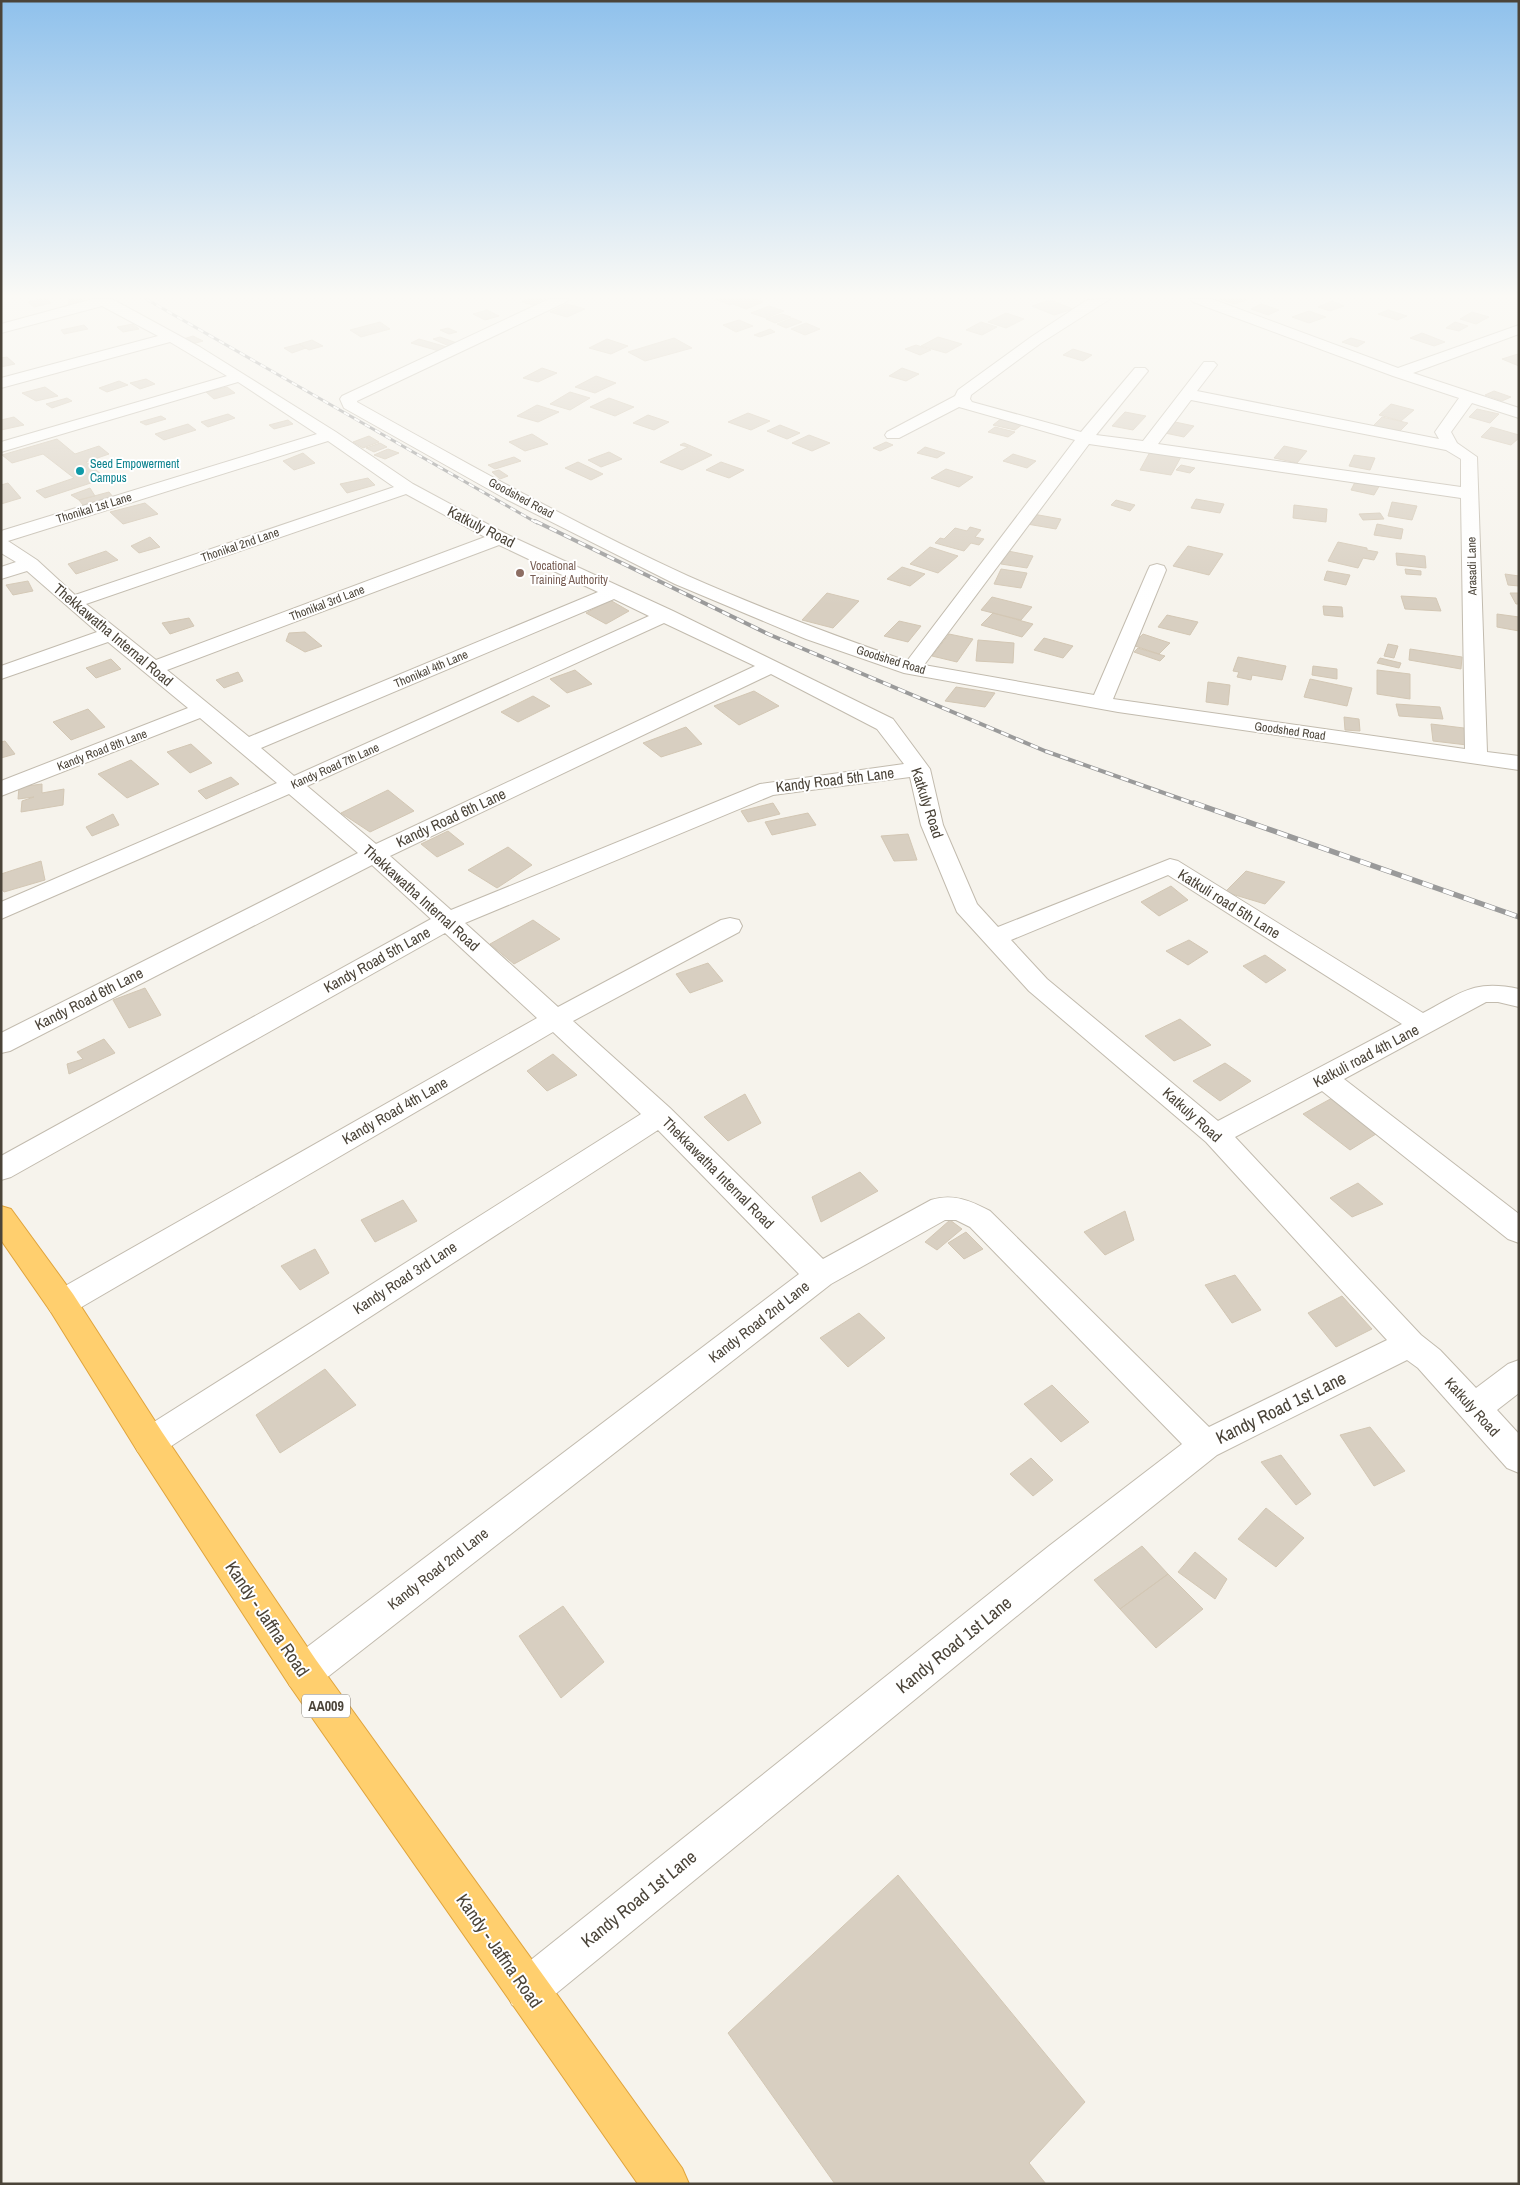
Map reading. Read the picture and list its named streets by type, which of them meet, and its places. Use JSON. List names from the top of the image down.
{
  "streets": {
    "highway": ["Kandy - Jaffna Road", "AA009"],
    "street": [
      "Goodshed Road",
      "Thonikal 1st Lane",
      "Katkuly Road",
      "Thonikal 2nd Lane",
      "Arasadi Lane",
      "Thonikal 3rd Lane",
      "Thekkawatha Internal Road",
      "Thonikal 4th Lane",
      "Kandy Road 8th Lane",
      "Kandy Road 7th Lane",
      "Kandy Road 5th Lane",
      "Kandy Road 6th Lane",
      "Katkuli road 5th Lane",
      "Katkuli road 4th Lane",
      "Kandy Road 4th Lane",
      "Kandy Road 3rd Lane",
      "Kandy Road 2nd Lane",
      "Kandy Road 1st Lane"
    ]
  },
  "crossings": [
    ["Goodshed Road", "Thonikal 1st Lane"],
    ["Goodshed Road", "Katkuly Road"],
    ["Goodshed Road", "Arasadi Lane"],
    ["Thonikal 1st Lane", "Katkuly Road"],
    ["Katkuly Road", "Thonikal 2nd Lane"],
    ["Katkuly Road", "Thonikal 3rd Lane"],
    ["Katkuly Road", "Thonikal 4th Lane"],
    ["Katkuly Road", "Kandy Road 7th Lane"],
    ["Katkuly Road", "Kandy Road 5th Lane"],
    ["Katkuly Road", "Kandy Road 6th Lane"],
    ["Katkuly Road", "Katkuli road 5th Lane"],
    ["Katkuly Road", "Katkuli road 4th Lane"],
    ["Katkuly Road", "Kandy Road 1st Lane"],
    ["Thonikal 2nd Lane", "Thekkawatha Internal Road"],
    ["Thonikal 3rd Lane", "Thekkawatha Internal Road"],
    ["Thekkawatha Internal Road", "Thonikal 4th Lane"],
    ["Thekkawatha Internal Road", "Kandy Road 8th Lane"],
    ["Thekkawatha Internal Road", "Kandy Road 7th Lane"],
    ["Thekkawatha Internal Road", "Kandy Road 5th Lane"],
    ["Thekkawatha Internal Road", "Kandy Road 6th Lane"],
    ["Thekkawatha Internal Road", "Kandy Road 4th Lane"],
    ["Thekkawatha Internal Road", "Kandy Road 3rd Lane"],
    ["Thekkawatha Internal Road", "Kandy Road 2nd Lane"],
    ["Katkuli road 5th Lane", "Katkuli road 4th Lane"],
    ["Kandy Road 4th Lane", "Kandy - Jaffna Road"],
    ["Kandy Road 3rd Lane", "Kandy - Jaffna Road"],
    ["Kandy Road 2nd Lane", "Kandy Road 1st Lane"],
    ["Kandy Road 2nd Lane", "Kandy - Jaffna Road"],
    ["Kandy Road 1st Lane", "Kandy - Jaffna Road"]
  ],
  "places": ["Seed Empowerment Campus", "Vocational Training Authority"]
}
